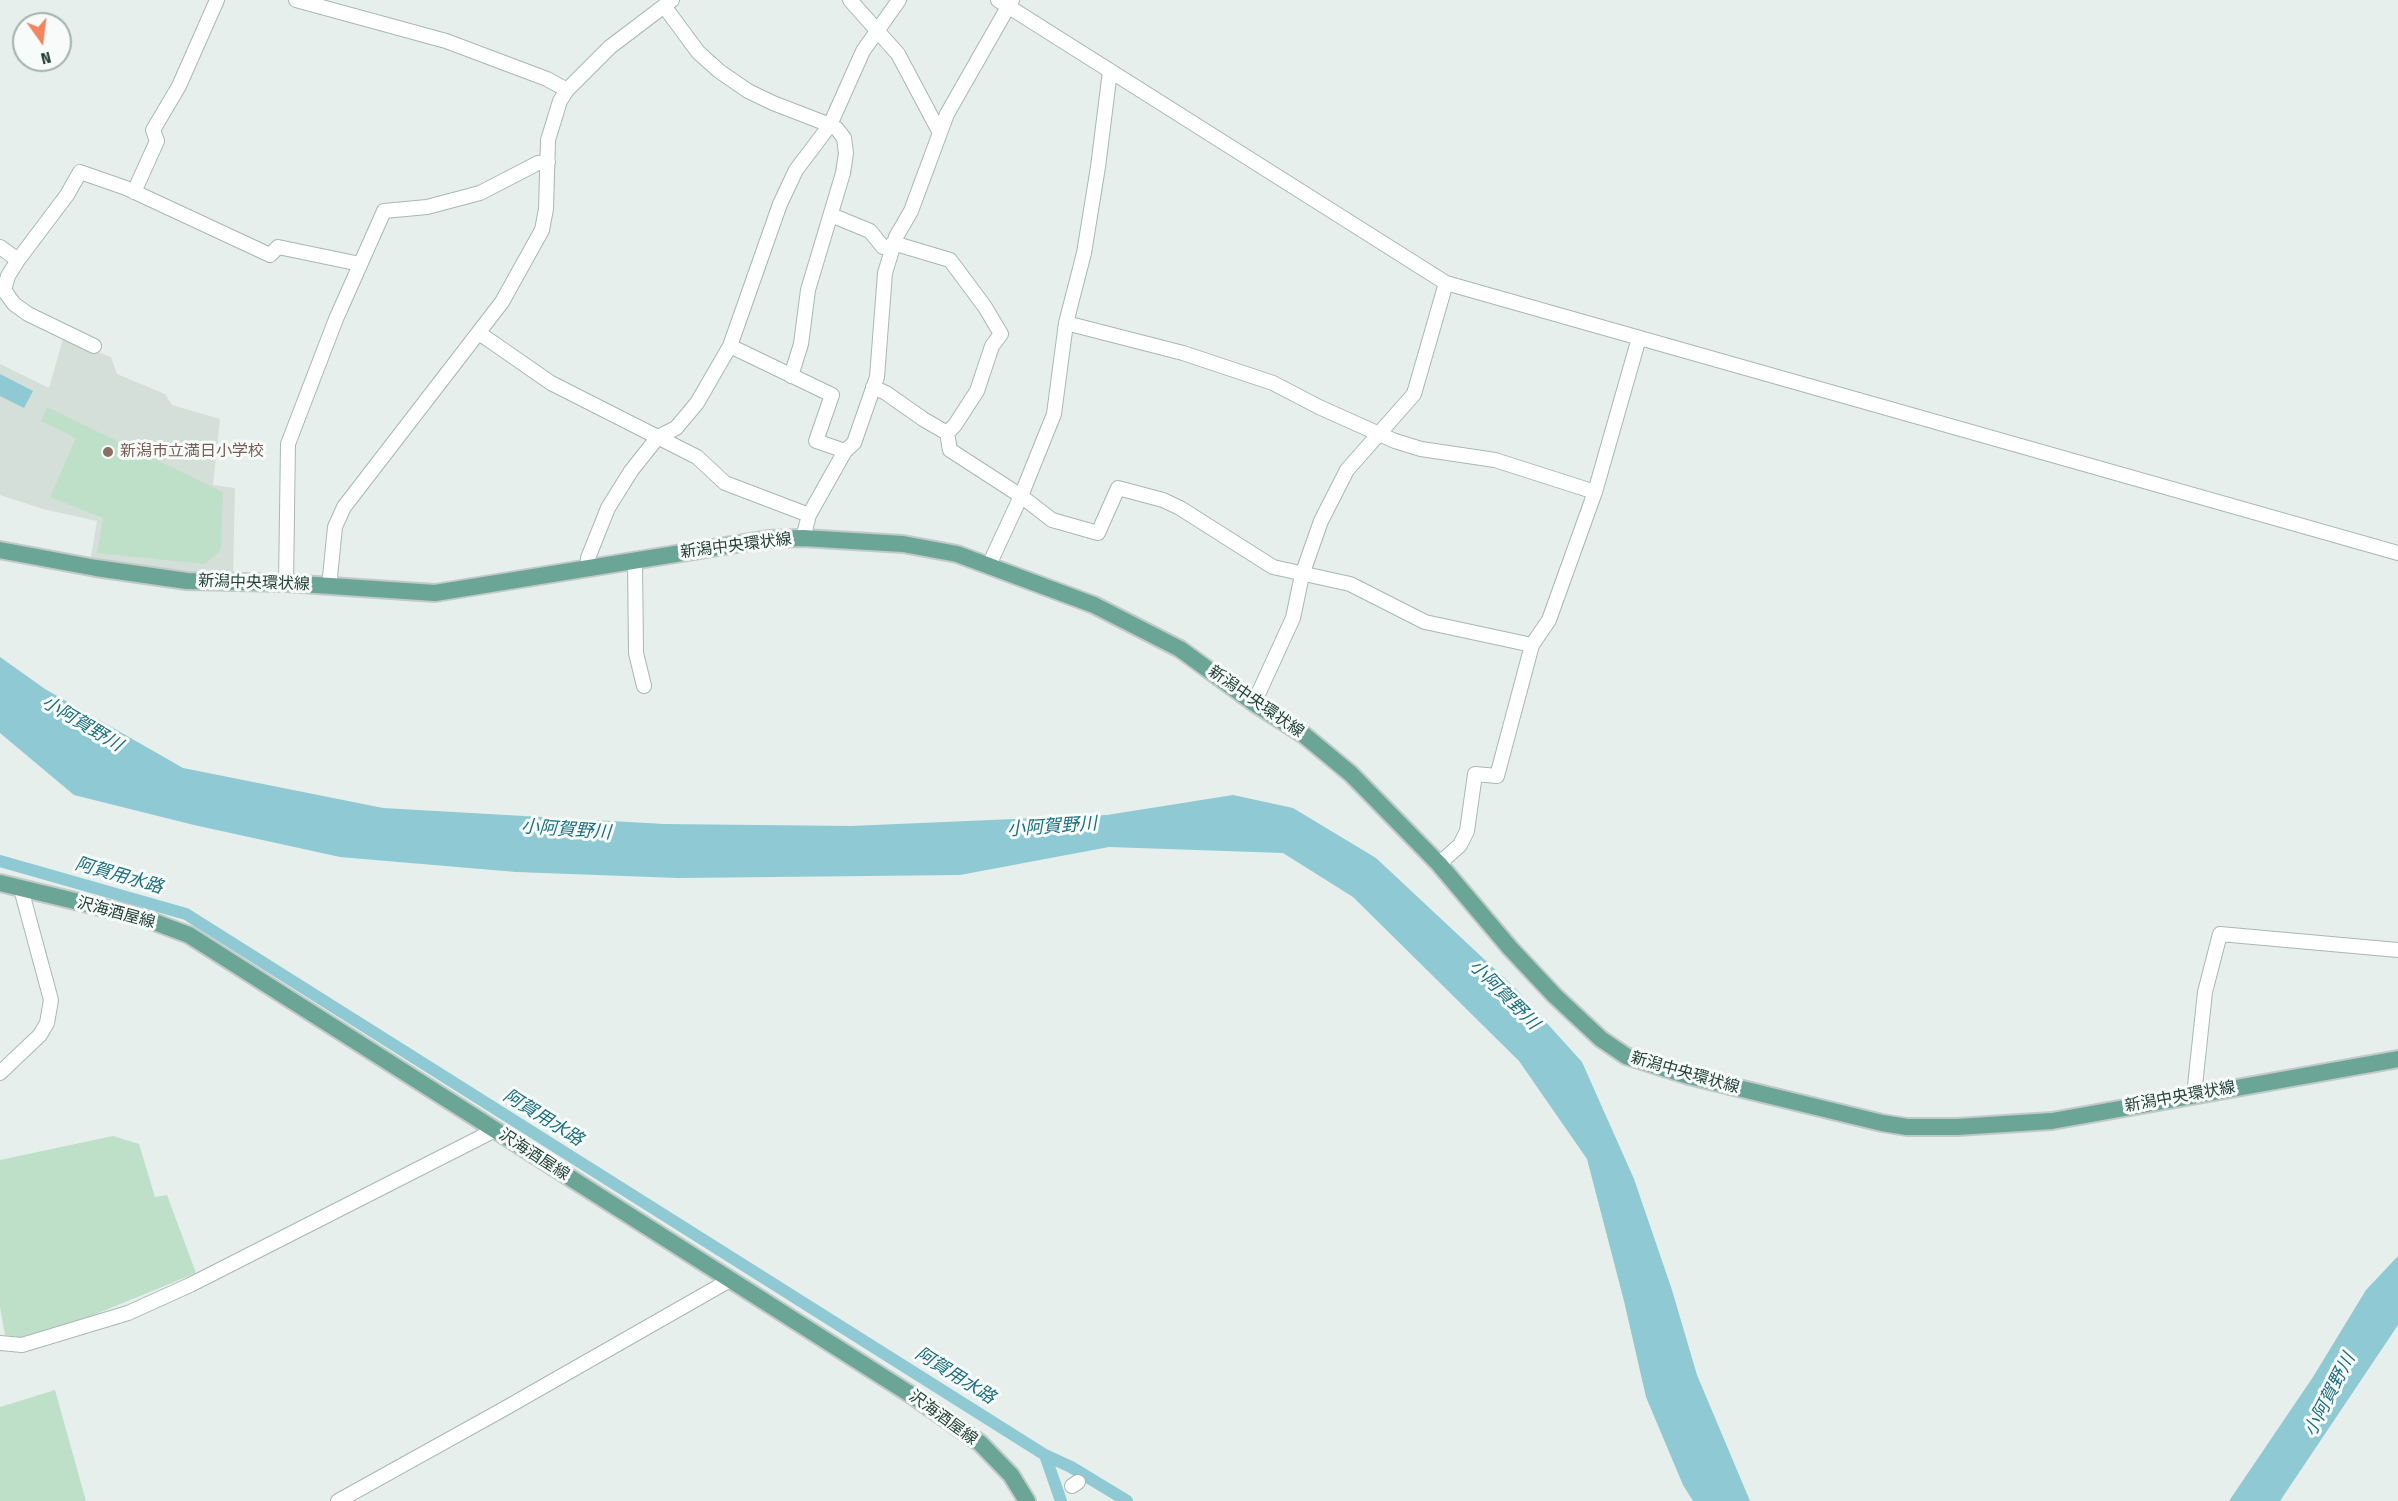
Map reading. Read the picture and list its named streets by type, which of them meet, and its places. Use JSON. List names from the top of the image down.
{
  "streets": {
    "main road": ["新潟中央環状線", "沢海酒屋線"]
  },
  "water": ["小阿賀野川", "阿賀用水路"],
  "places": ["新潟市立満日小学校"],
  "north": "bottom"
}
